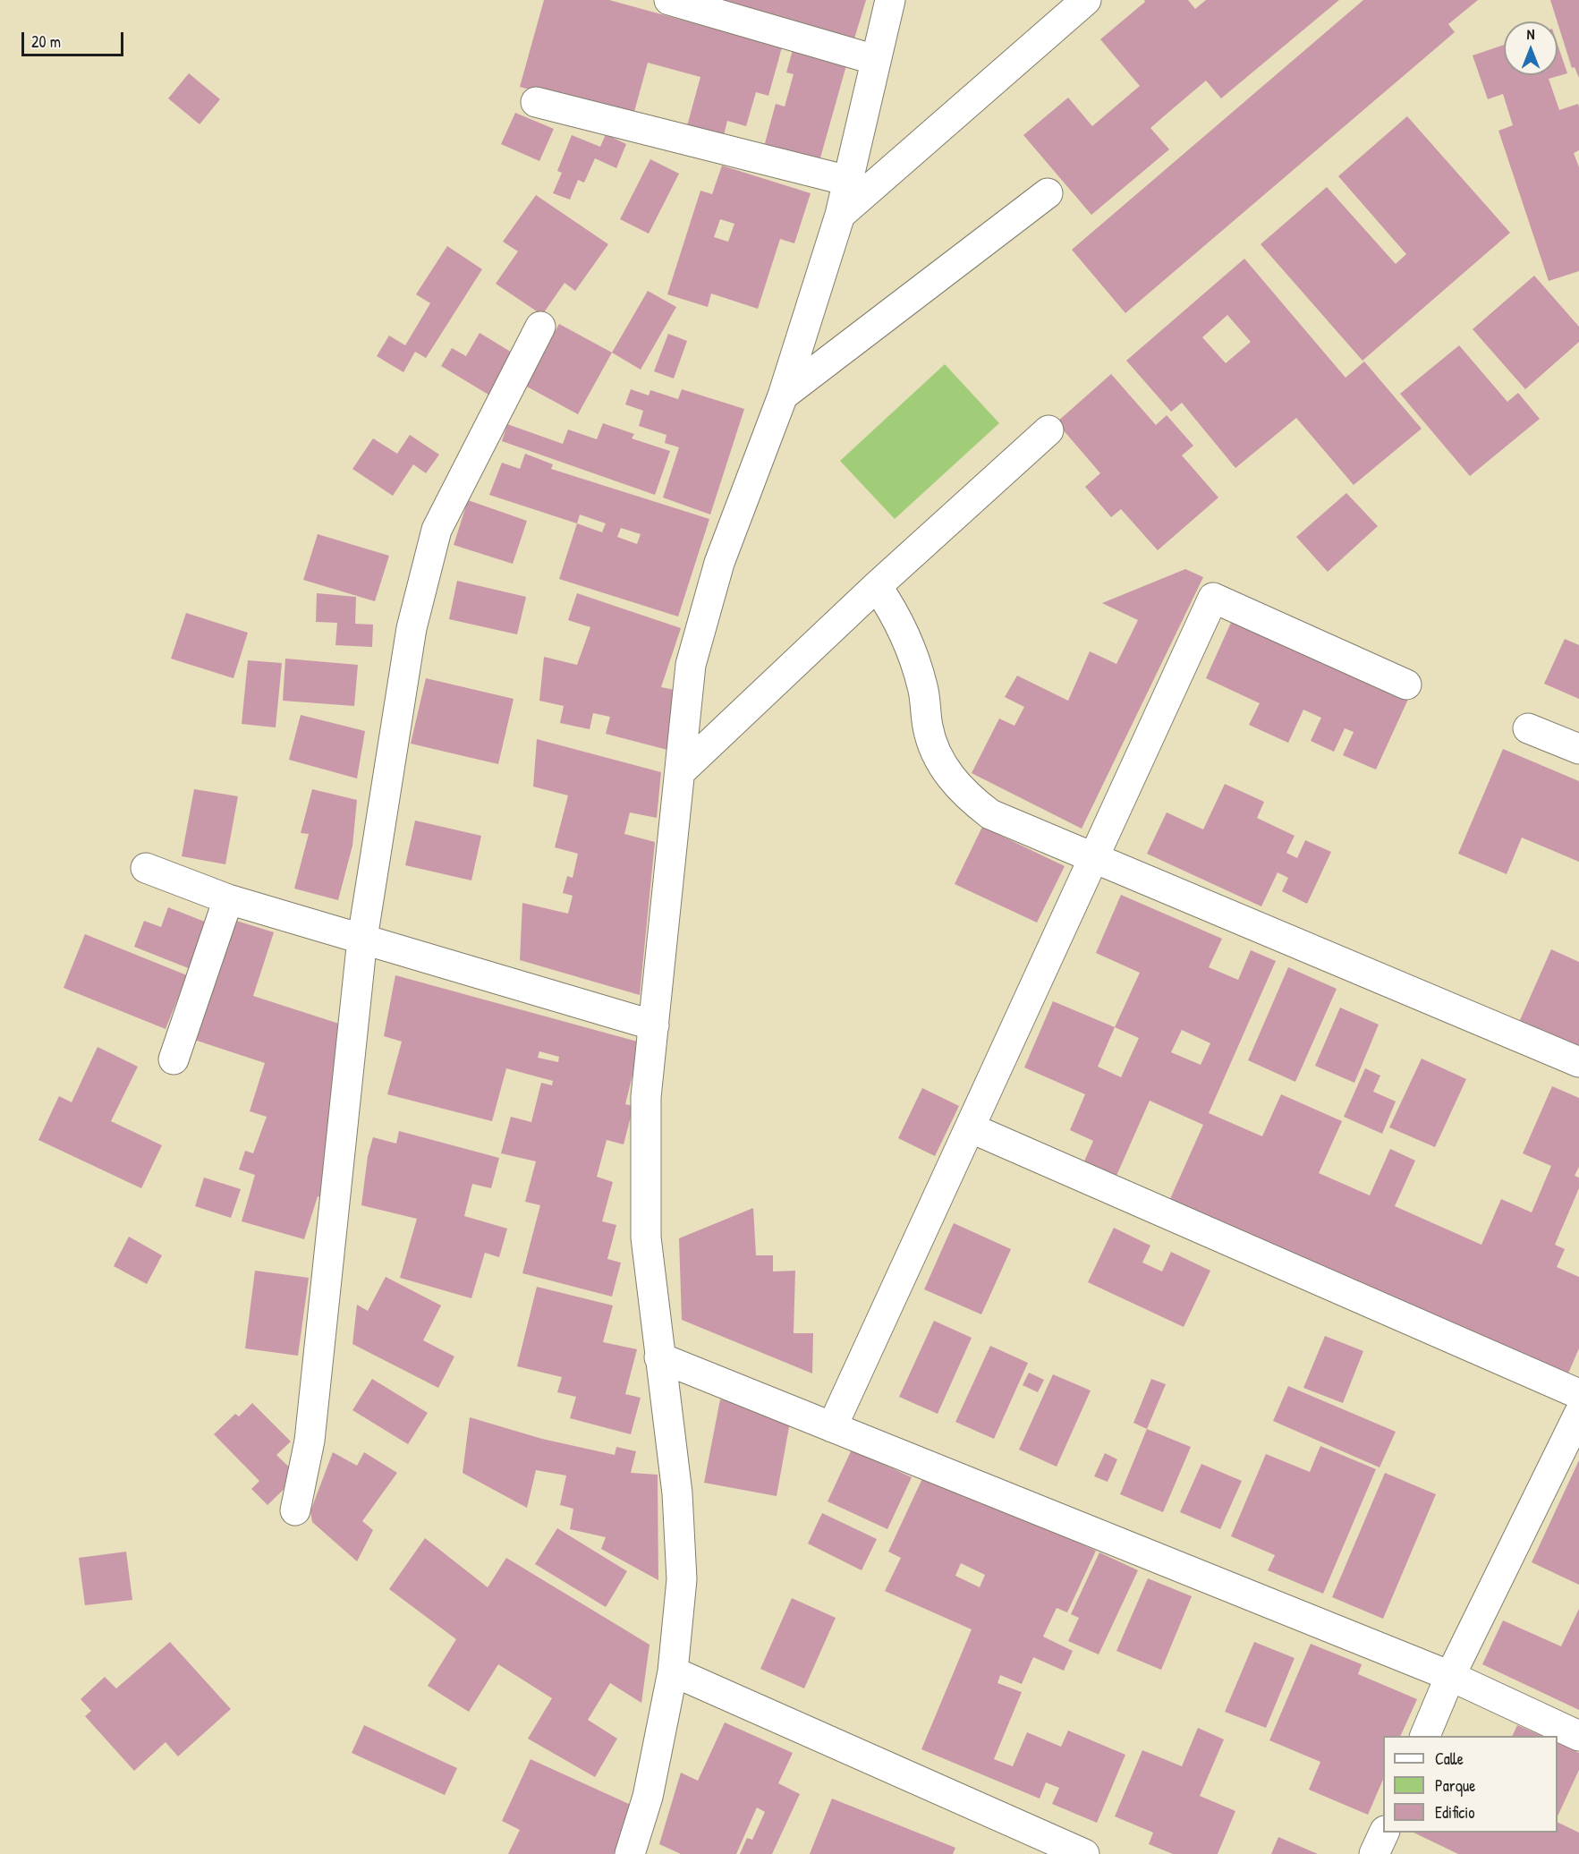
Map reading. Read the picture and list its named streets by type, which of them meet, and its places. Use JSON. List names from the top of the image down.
{
  "legend": ["Calle", "Parque", "Edificio"],
  "scale_bar": "20 m",
  "north": "top"
}
